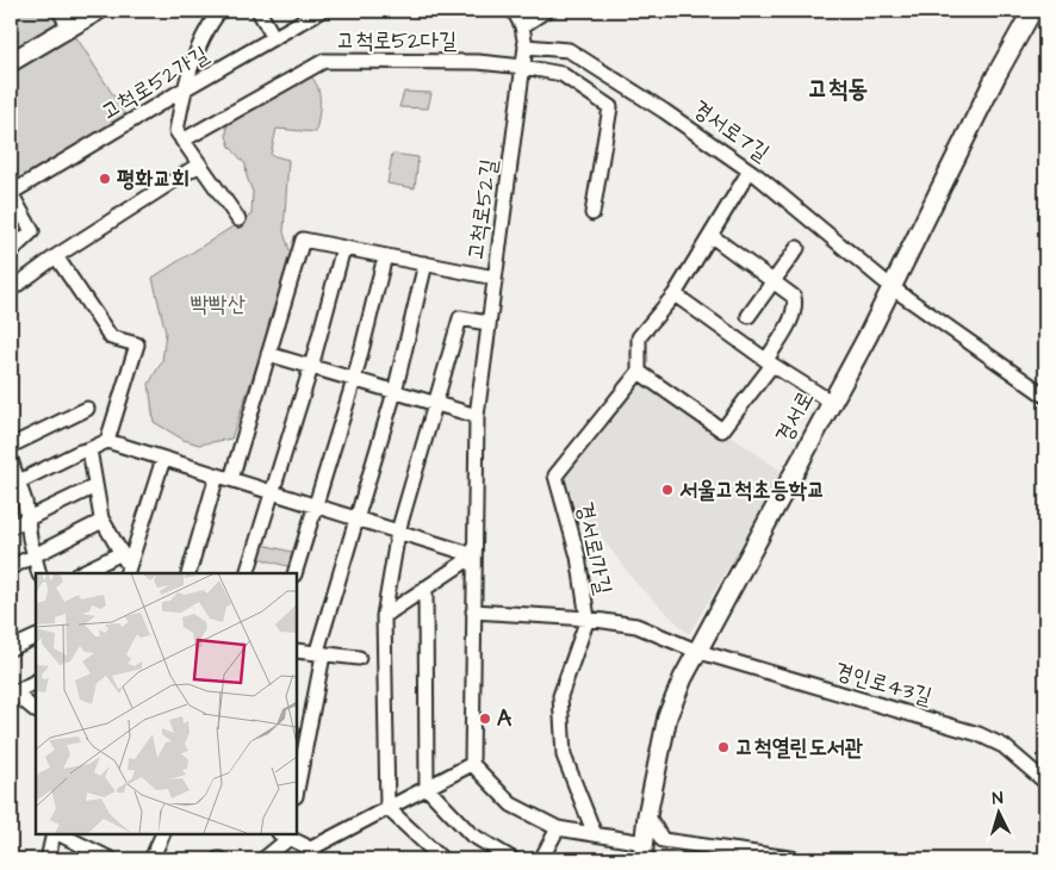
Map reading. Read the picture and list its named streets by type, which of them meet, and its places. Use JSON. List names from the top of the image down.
{
  "streets": {
    "main road": ["경서로"],
    "street": [
      "고척로52다길",
      "고척로52가길",
      "경서로7길",
      "고척로52길",
      "경서로1가길",
      "경인로43길"
    ]
  },
  "crossings": [
    ["고척로52다길", "고척로52길"],
    ["경서로7길", "고척로52길"],
    ["경서로7길", "경서로"],
    ["고척로52길", "경인로43길"],
    ["경서로", "경인로43길"],
    ["경서로1가길", "경인로43길"]
  ],
  "districts": ["고척동"],
  "parks": ["빡빡산"],
  "places": [
    "평화교회",
    "서울고척초등학교",
    "A",
    "고척열린도서관"
  ],
  "north": "top"
}
